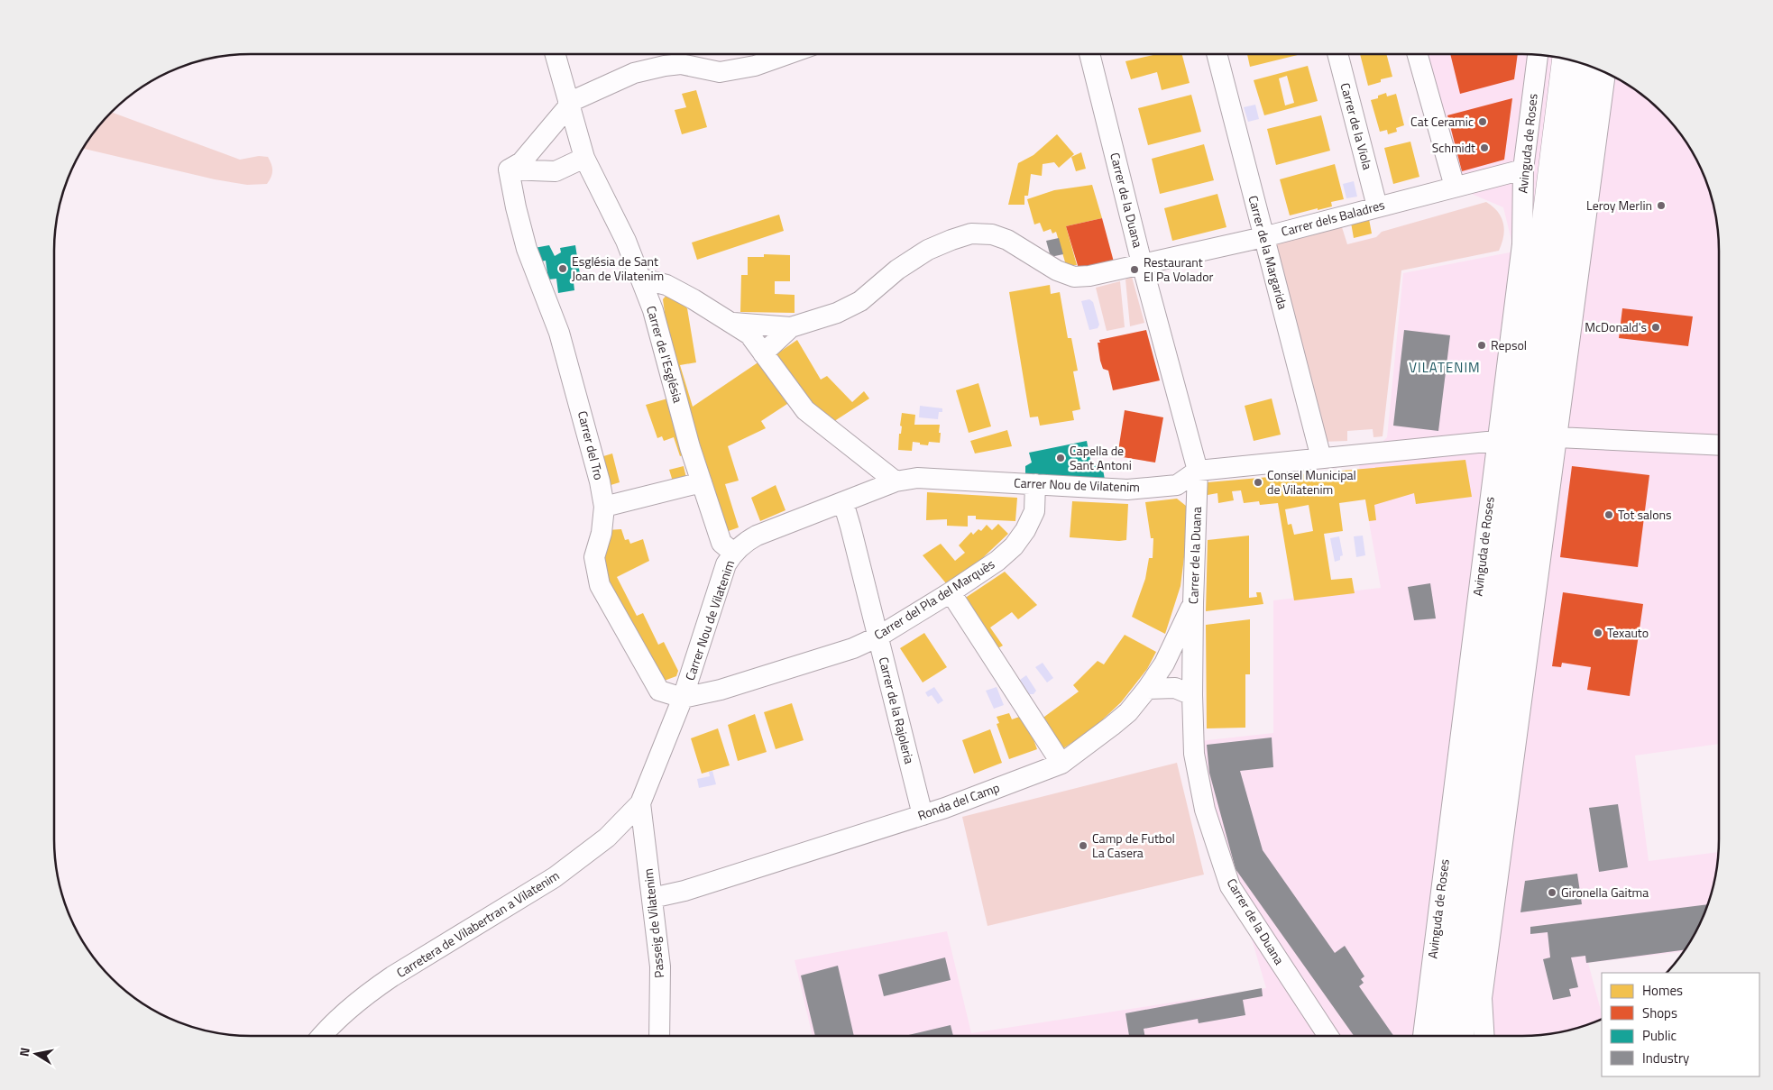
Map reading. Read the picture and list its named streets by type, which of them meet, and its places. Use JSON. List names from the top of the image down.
{
  "streets": {
    "street": [
      "Carrer de la Viola",
      "Avinguda de Roses",
      "Carrer de la Duana",
      "Carrer dels Baladres",
      "Carrer de la Margarida",
      "Carrer de l'Església",
      "Carrer del Tro",
      "Carrer Nou de Vilatenim",
      "Carrer del Pla del Marquès",
      "Carrer de la Rajoleria",
      "Ronda del Camp",
      "Passeig de Vilatenim",
      "Carretera de Vilabertran a Vilatenim"
    ]
  },
  "crossings": [
    ["Carrer de la Viola", "Carrer dels Baladres"],
    ["Avinguda de Roses", "Carrer dels Baladres"],
    ["Avinguda de Roses", "Carrer Nou de Vilatenim"],
    ["Carrer de la Duana", "Carrer dels Baladres"],
    ["Carrer de la Duana", "Carrer Nou de Vilatenim"],
    ["Carrer de la Duana", "Ronda del Camp"],
    ["Carrer dels Baladres", "Carrer de la Margarida"],
    ["Carrer de la Margarida", "Carrer Nou de Vilatenim"],
    ["Carrer de l'Església", "Carrer Nou de Vilatenim"],
    ["Carrer del Tro", "Carrer Nou de Vilatenim"],
    ["Carrer del Tro", "Carrer del Pla del Marquès"],
    ["Carrer Nou de Vilatenim", "Carrer del Pla del Marquès"],
    ["Carrer Nou de Vilatenim", "Carrer de la Rajoleria"],
    ["Carrer Nou de Vilatenim", "Passeig de Vilatenim"],
    ["Carrer Nou de Vilatenim", "Carretera de Vilabertran a Vilatenim"],
    ["Carrer del Pla del Marquès", "Carrer de la Rajoleria"],
    ["Carrer de la Rajoleria", "Ronda del Camp"],
    ["Ronda del Camp", "Passeig de Vilatenim"],
    ["Passeig de Vilatenim", "Carretera de Vilabertran a Vilatenim"]
  ],
  "districts": ["VILATENIM"],
  "places": [
    "Cat Ceramic",
    "Schmidt",
    "Leroy Merlin",
    "Església de Sant Joan de Vilatenim",
    "Restaurant El Pa Volador",
    "McDonald's",
    "Repsol",
    "Capella de Sant Antoni",
    "Consel Municipal de Vilatenim",
    "Tot salons",
    "Texauto",
    "Camp de Futbol La Casera",
    "Gironella Gaitma"
  ],
  "legend": [
    "Homes",
    "Shops",
    "Public",
    "Industry"
  ],
  "north": "left"
}
